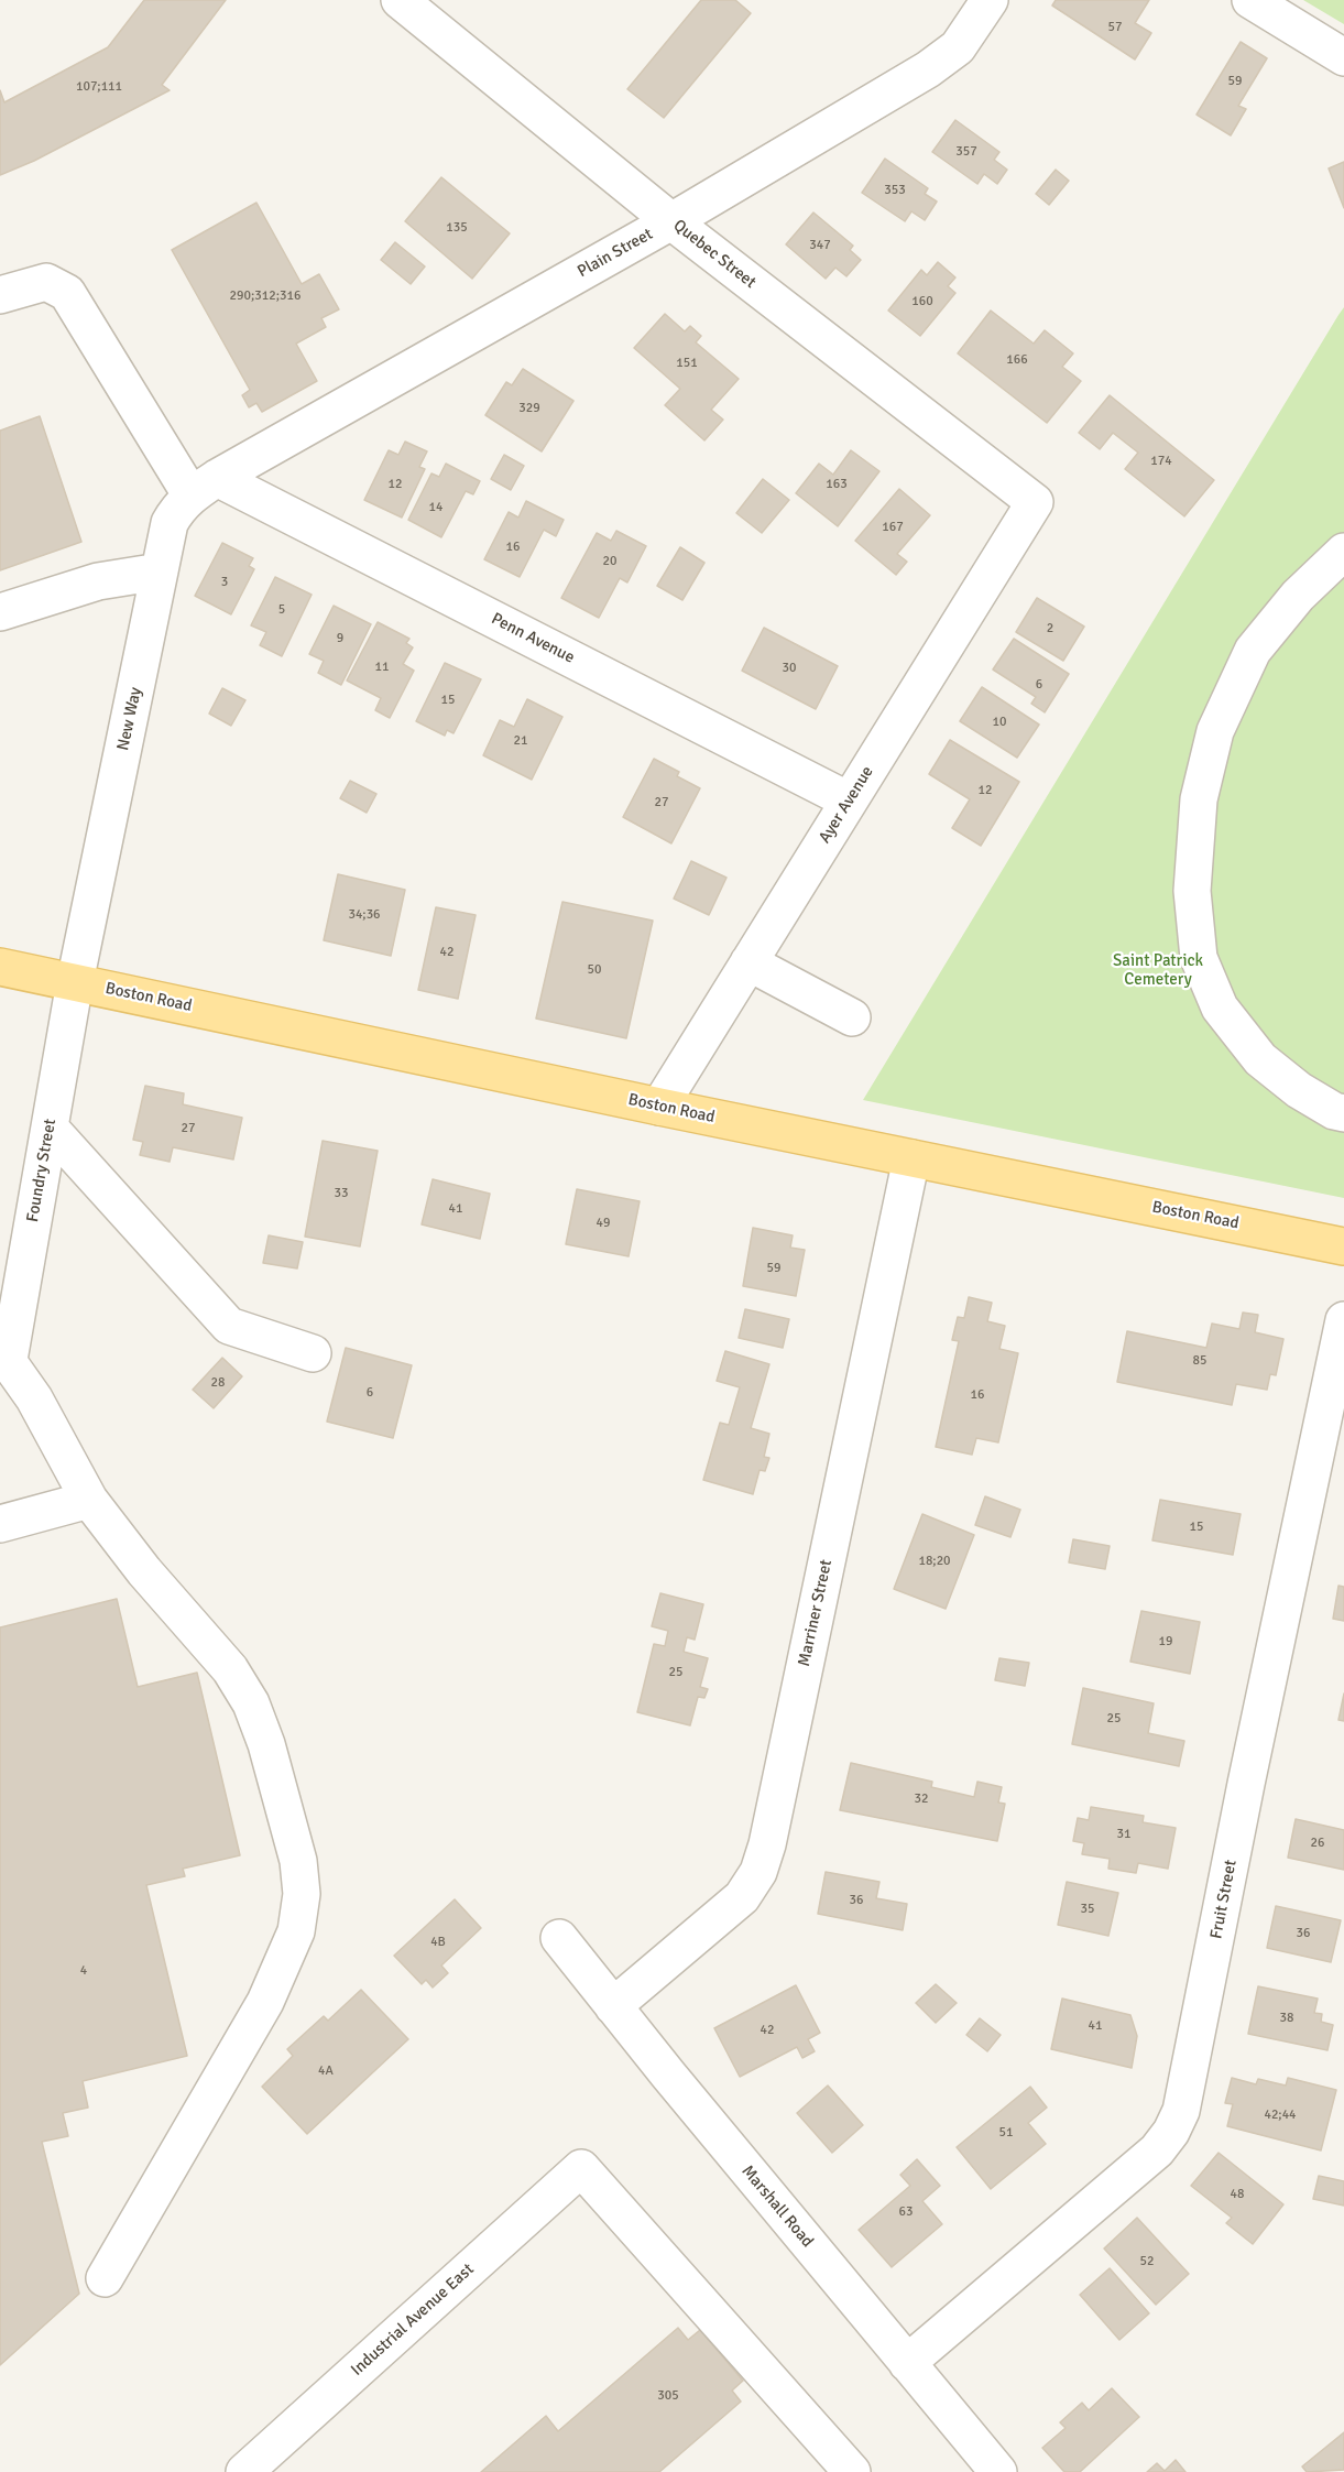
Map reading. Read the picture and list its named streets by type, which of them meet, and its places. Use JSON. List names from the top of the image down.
{
  "streets": {
    "main road": ["Boston Road"],
    "street": [
      "Plain Street",
      "Quebec Street",
      "Penn Avenue",
      "New Way",
      "Ayer Avenue",
      "Foundry Street",
      "Marriner Street",
      "Fruit Street",
      "Marshall Road",
      "Industrial Avenue East"
    ]
  },
  "crossings": [
    ["Plain Street", "Quebec Street"],
    ["Plain Street", "Penn Avenue"],
    ["Plain Street", "New Way"],
    ["Quebec Street", "Ayer Avenue"],
    ["Penn Avenue", "New Way"],
    ["Penn Avenue", "Ayer Avenue"],
    ["New Way", "Boston Road"],
    ["New Way", "Foundry Street"],
    ["Ayer Avenue", "Boston Road"],
    ["Boston Road", "Foundry Street"],
    ["Boston Road", "Marriner Street"],
    ["Marriner Street", "Marshall Road"],
    ["Fruit Street", "Marshall Road"]
  ],
  "parks": ["Saint Patrick Cemetery"],
  "house_numbers": [
    "57",
    "59",
    "107;111",
    "357",
    "353",
    "135",
    "347",
    "290;312;316",
    "160",
    "166",
    "151",
    "329",
    "174",
    "12",
    "163",
    "14",
    "167",
    "16",
    "20",
    "3",
    "5",
    "2",
    "9",
    "11",
    "30",
    "6",
    "15",
    "10",
    "21",
    "12",
    "27",
    "34;36",
    "42",
    "50",
    "27",
    "33",
    "41",
    "49",
    "59",
    "85",
    "28",
    "6",
    "16",
    "15",
    "18;20",
    "19",
    "25",
    "25",
    "32",
    "31",
    "26",
    "36",
    "35",
    "36",
    "4B",
    "4",
    "38",
    "41",
    "42",
    "4A",
    "42;44",
    "51",
    "48",
    "63",
    "52",
    "305"
  ]
}
